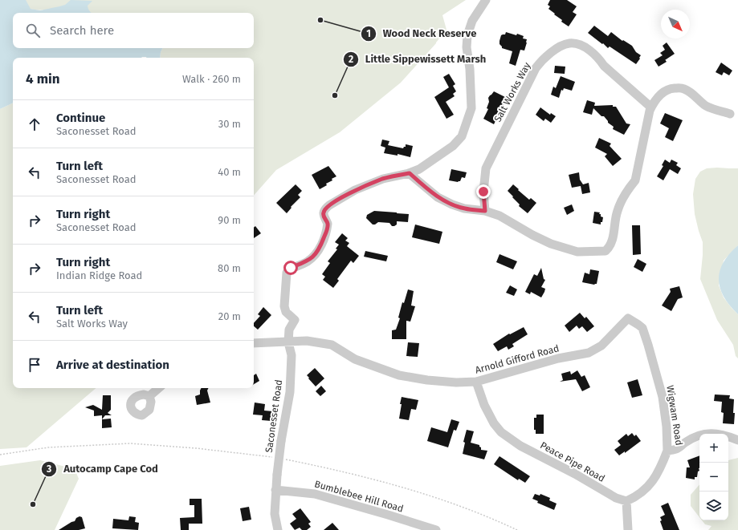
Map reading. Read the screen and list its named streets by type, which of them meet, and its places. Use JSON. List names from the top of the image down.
{
  "streets": {
    "street": [
      "Salt Works Way",
      "Arnold Gifford Road",
      "Wigwam Road",
      "Saconesset Road",
      "Peace Pipe Road",
      "Bumblebee Hill Road"
    ]
  },
  "crossings": [
    ["Arnold Gifford Road", "Wigwam Road"],
    ["Arnold Gifford Road", "Saconesset Road"],
    ["Arnold Gifford Road", "Peace Pipe Road"],
    ["Saconesset Road", "Bumblebee Hill Road"]
  ],
  "places": ["Wood Neck Reserve", "Little Sippewissett Marsh", "Autocamp Cape Cod"],
  "north": "bottom right",
  "page": {
    "search": "Search here",
    "heading": ["4 min", "Walk · 260 m"],
    "list": [
      ["Continue", "Saconesset Road", "30 m"],
      ["Turn left", "Saconesset Road", "40 m"],
      ["Turn right", "Saconesset Road", "90 m"],
      ["Turn right", "Indian Ridge Road", "80 m"],
      ["Turn left", "Salt Works Way", "20 m"],
      "Arrive at destination"
    ],
    "map_buttons": ["+", "−"]
  }
}
